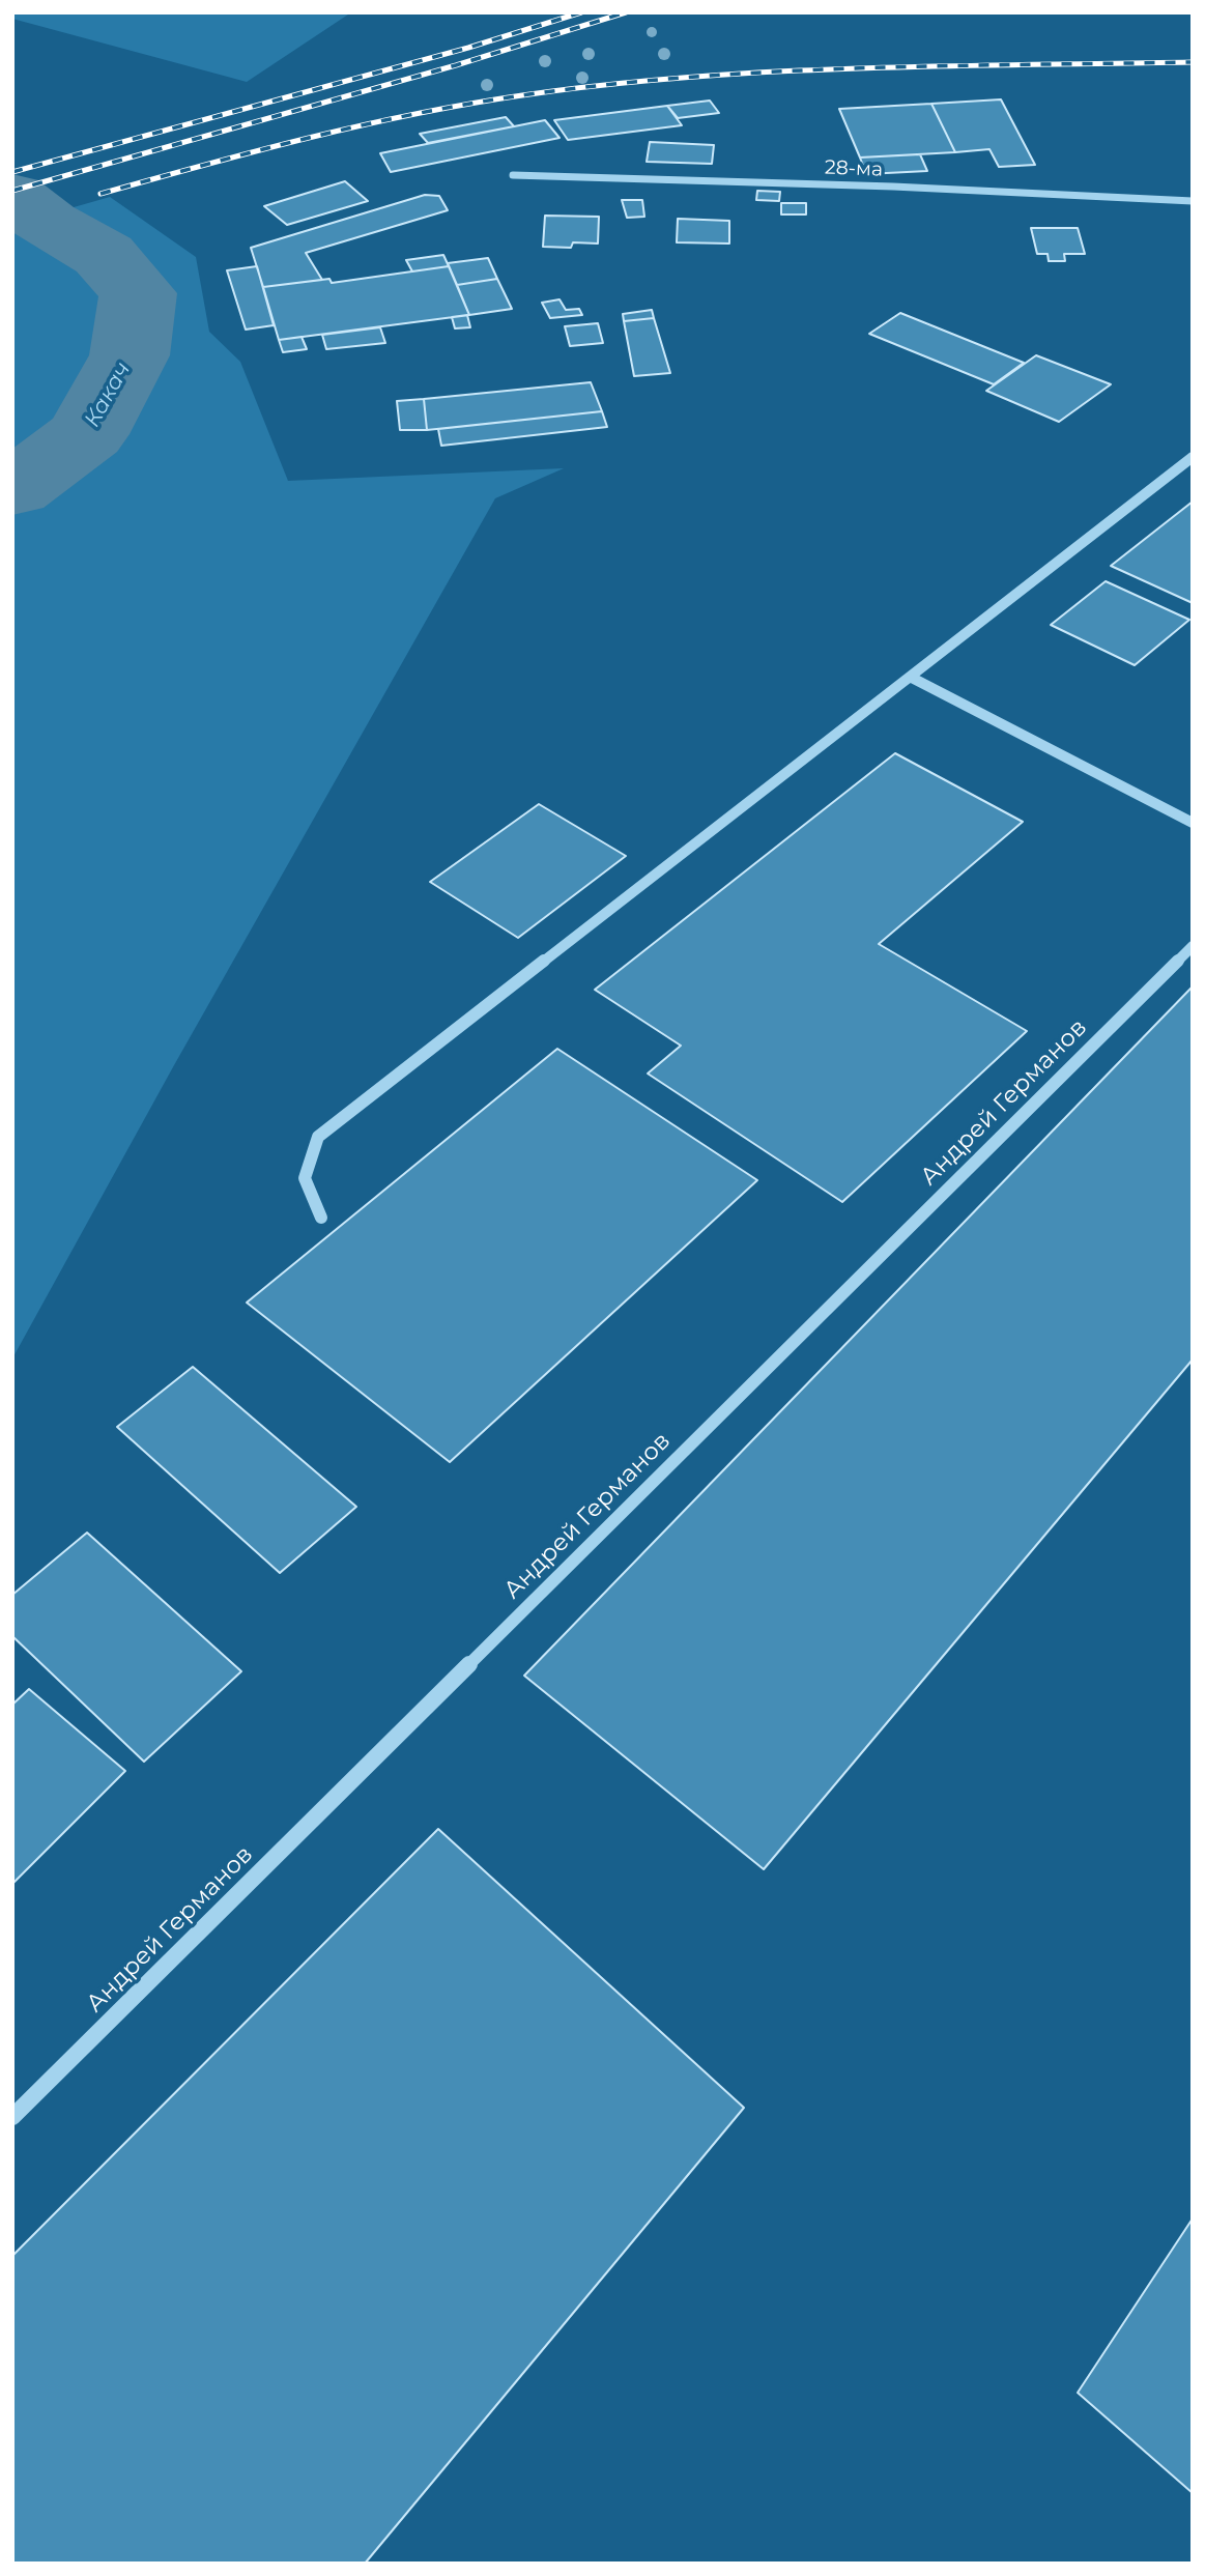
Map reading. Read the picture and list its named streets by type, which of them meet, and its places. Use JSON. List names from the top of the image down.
{
  "streets": {
    "street": ["28-ма", "Андрей Германов"]
  },
  "water": ["Какач"]
}
